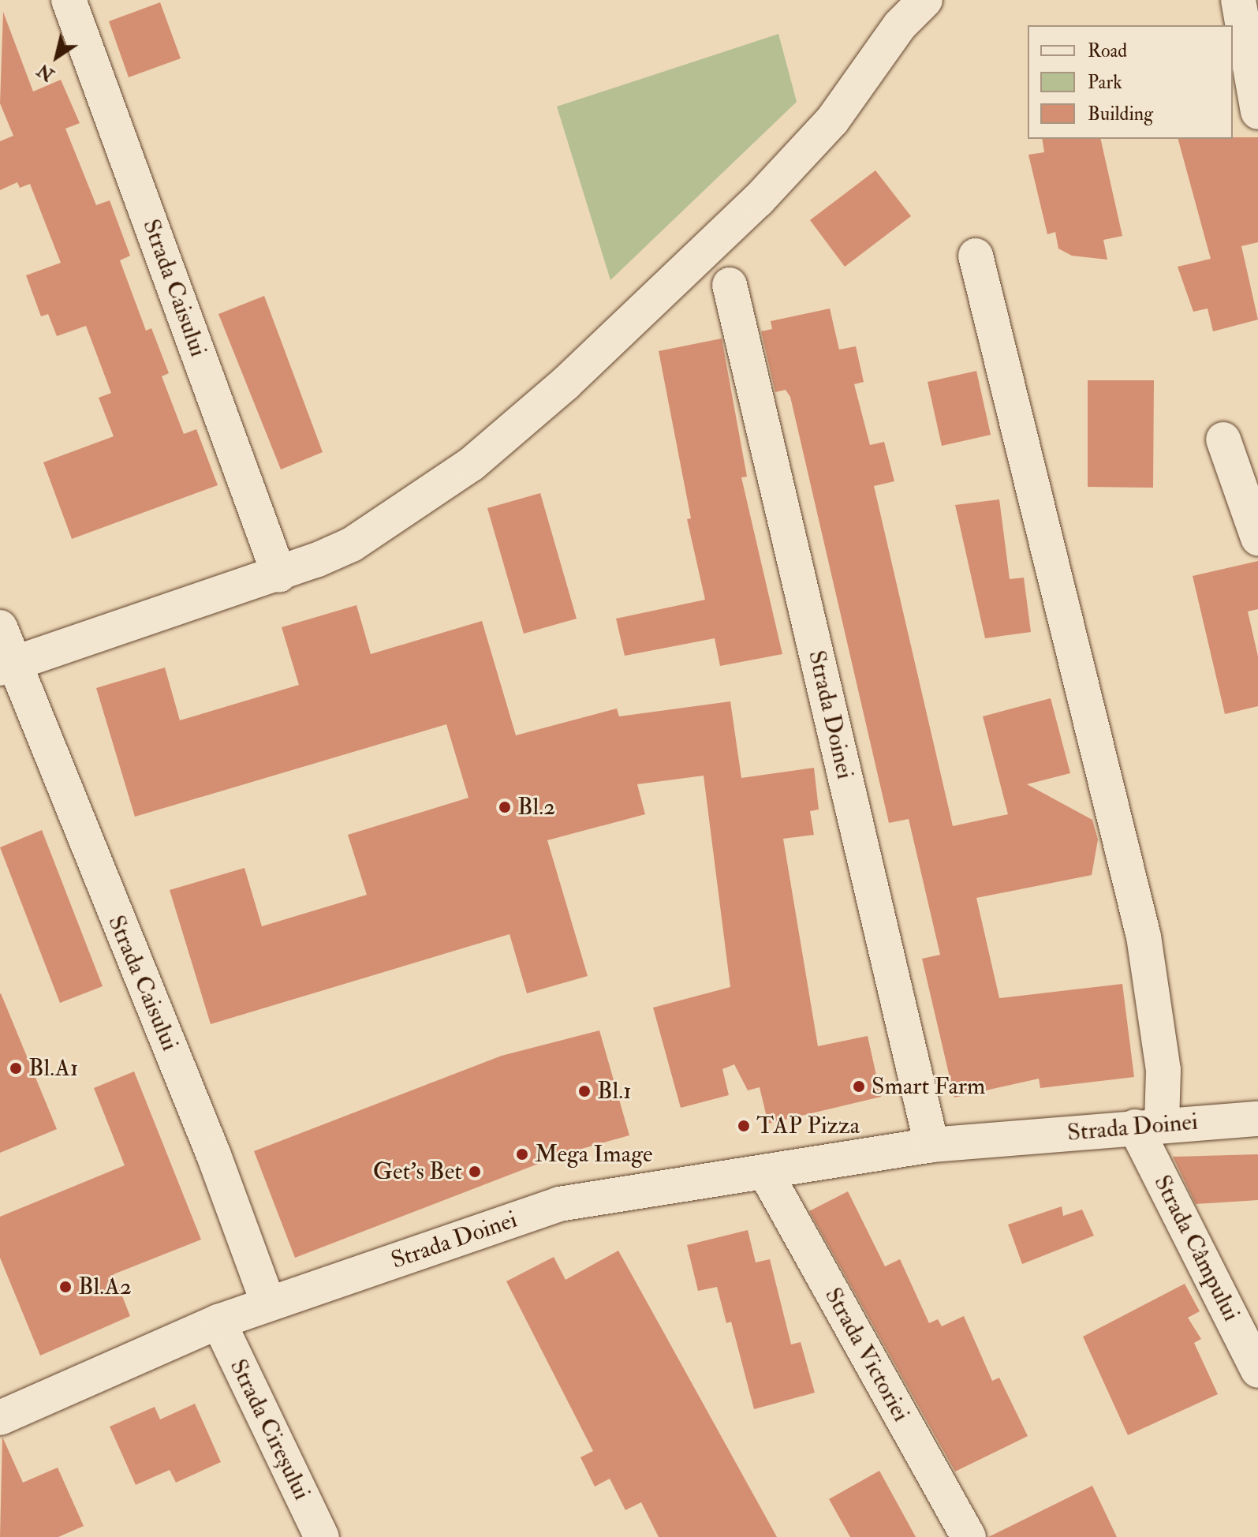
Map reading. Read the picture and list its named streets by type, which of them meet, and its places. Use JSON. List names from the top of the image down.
{
  "streets": {
    "street": [
      "Strada Caisului",
      "Strada Doinei",
      "Strada Câmpului",
      "Strada Victoriei",
      "Strada Cireșului"
    ]
  },
  "crossings": [
    ["Strada Caisului", "Strada Doinei"],
    ["Strada Doinei", "Strada Câmpului"],
    ["Strada Doinei", "Strada Victoriei"],
    ["Strada Doinei", "Strada Cireșului"]
  ],
  "places": [
    "Bl.2",
    "Bl.A1",
    "Smart Farm",
    "Bl.1",
    "TAP Pizza",
    "Mega Image",
    "Get's Bet",
    "Bl.A2"
  ],
  "legend": ["Road", "Park", "Building"],
  "north": "bottom left"
}
